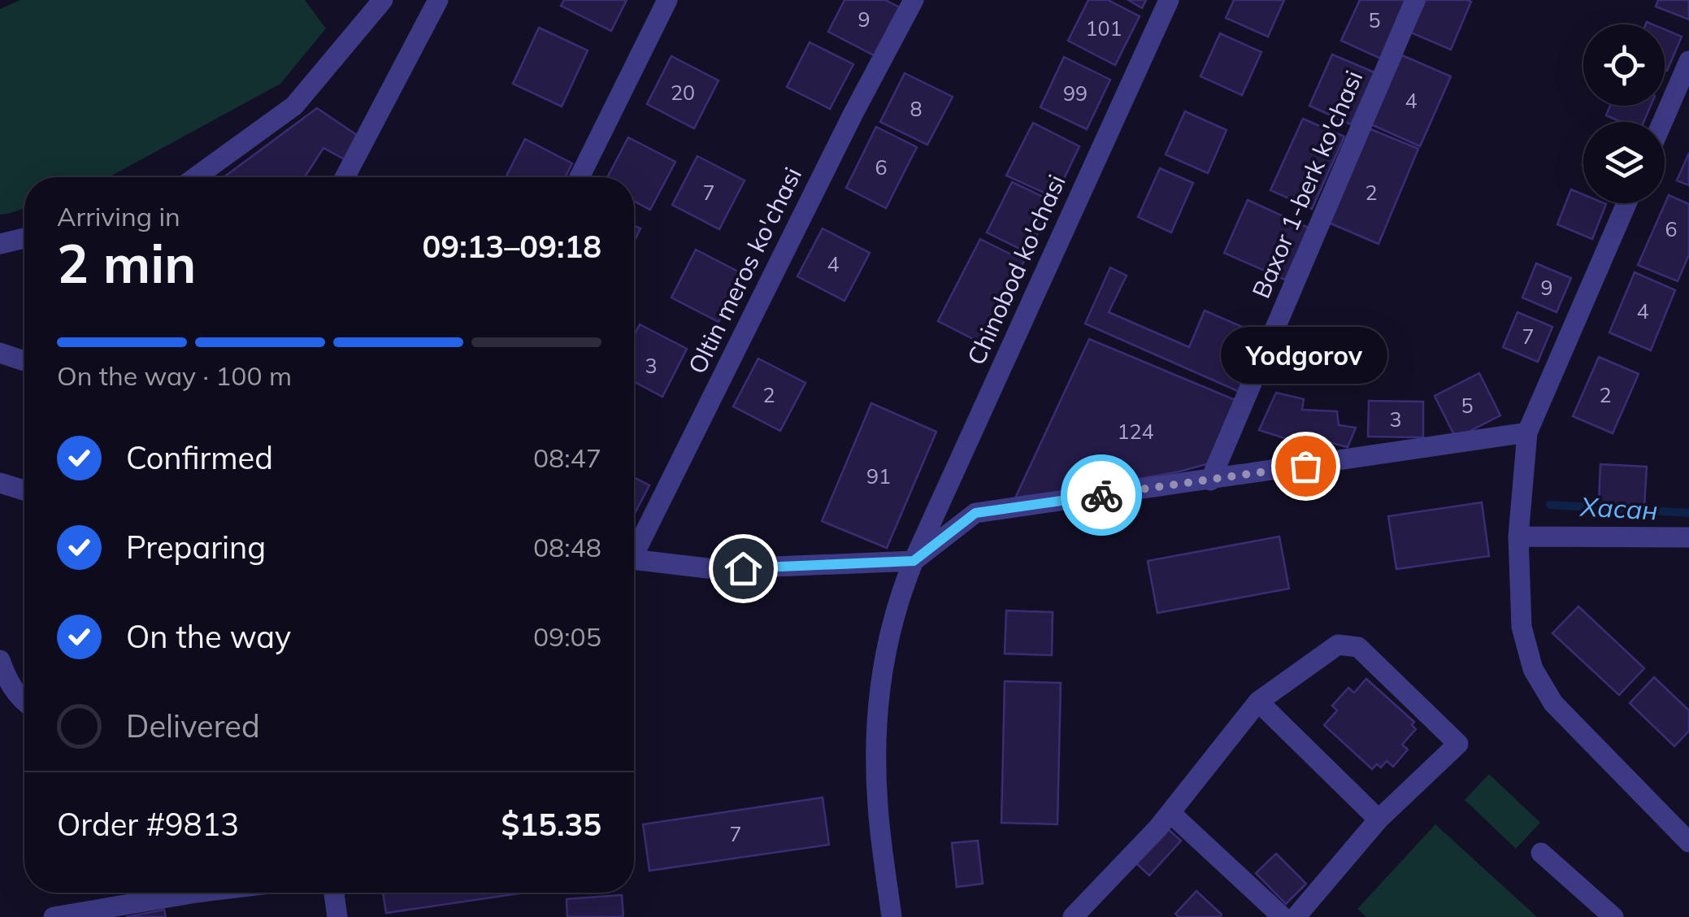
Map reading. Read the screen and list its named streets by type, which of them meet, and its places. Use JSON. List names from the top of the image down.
{
  "streets": {
    "street": ["Baxor 1-berk ko'chasi", "Chinobod ko'chasi", "Oltin meros ko'chasi"]
  },
  "water": ["Хасан"],
  "places": ["Yodgorov"],
  "house_numbers": [
    "9",
    "5",
    "101",
    "20",
    "99",
    "4",
    "8",
    "6",
    "7",
    "2",
    "6",
    "4",
    "9",
    "4",
    "7",
    "3",
    "2",
    "2",
    "5",
    "3",
    "124",
    "91",
    "7"
  ],
  "page": {
    "heading": ["2 min", "Arriving in", "09:13–09:18"],
    "panel": ["Order #9813", "$15.35"],
    "bar": "On the way · 100 m",
    "bubble": "Yodgorov",
    "list": [
      ["Confirmed", "08:47"],
      ["Preparing", "08:48"],
      ["On the way", "09:05"],
      "Delivered"
    ]
  }
}
